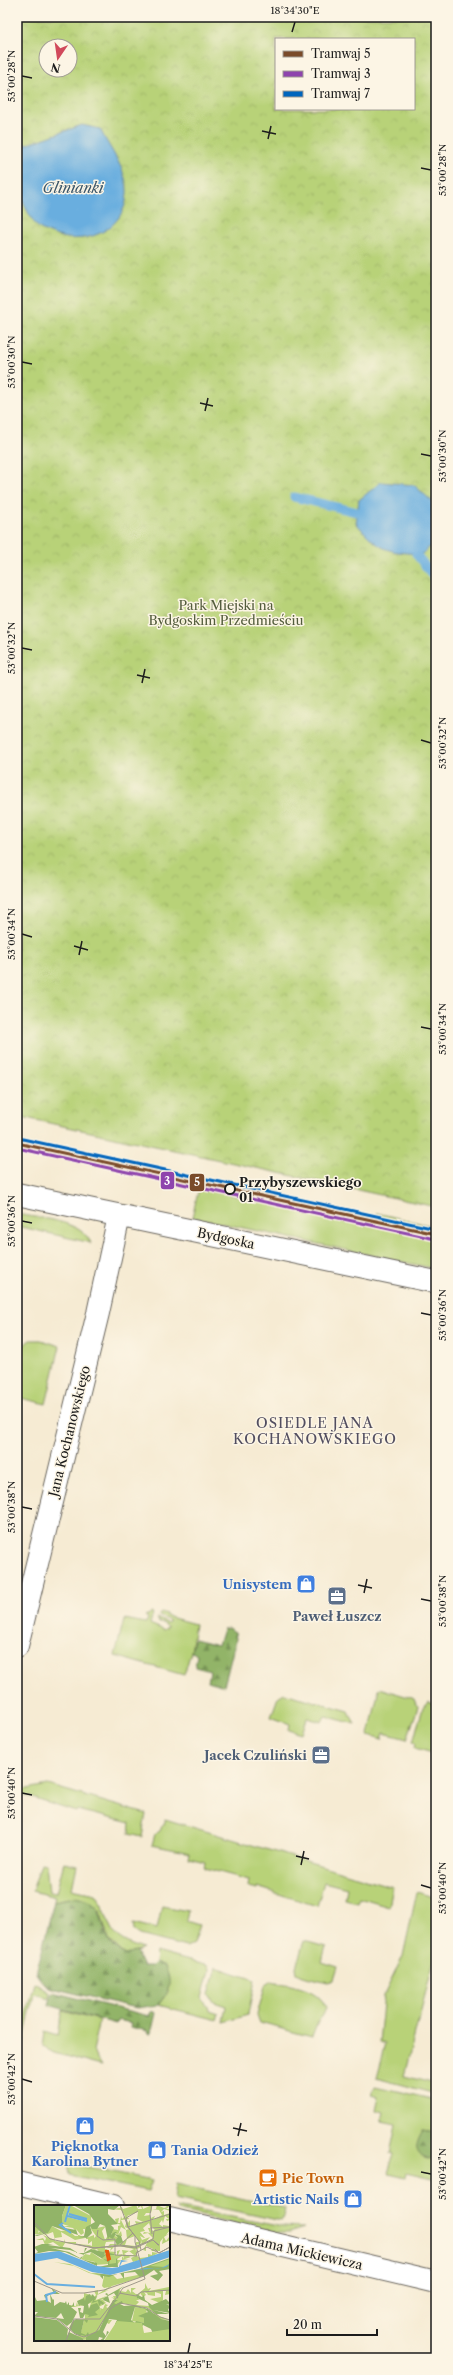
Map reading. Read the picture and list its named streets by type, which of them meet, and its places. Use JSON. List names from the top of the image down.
{
  "streets": {
    "street": ["Bydgoska", "Jana Kochanowskiego", "Adama Mickiewicza"]
  },
  "crossings": [
    ["Bydgoska", "Jana Kochanowskiego"]
  ],
  "districts": ["OSIEDLE JANA KOCHANOWSKIEGO"],
  "water": ["Glinianki"],
  "parks": ["Park Miejski na Bydgoskim Przedmieściu"],
  "places": {
    "other": ["Przybyszewskiego 01"],
    "shop": [
      "Unisystem",
      "Pięknotka Karolina Bytner",
      "Tania Odzież",
      "Artistic Nails"
    ],
    "office": ["Paweł Łuszcz", "Jacek Czuliński"],
    "cafe": ["Pie Town"]
  },
  "lines": ["tram line 7", "tram line 5", "tram line 3"],
  "legend": ["Tramwaj 5", "Tramwaj 3", "Tramwaj 7"],
  "scale_bar": "20 m",
  "north": "bottom",
  "coordinates": [
    "18°34'30\"E",
    "53°00'28\"N",
    "53°00'30\"N",
    "53°00'32\"N",
    "53°00'34\"N",
    "53°00'36\"N",
    "53°00'38\"N",
    "53°00'40\"N",
    "53°00'42\"N",
    "18°34'25\"E"
  ]
}
